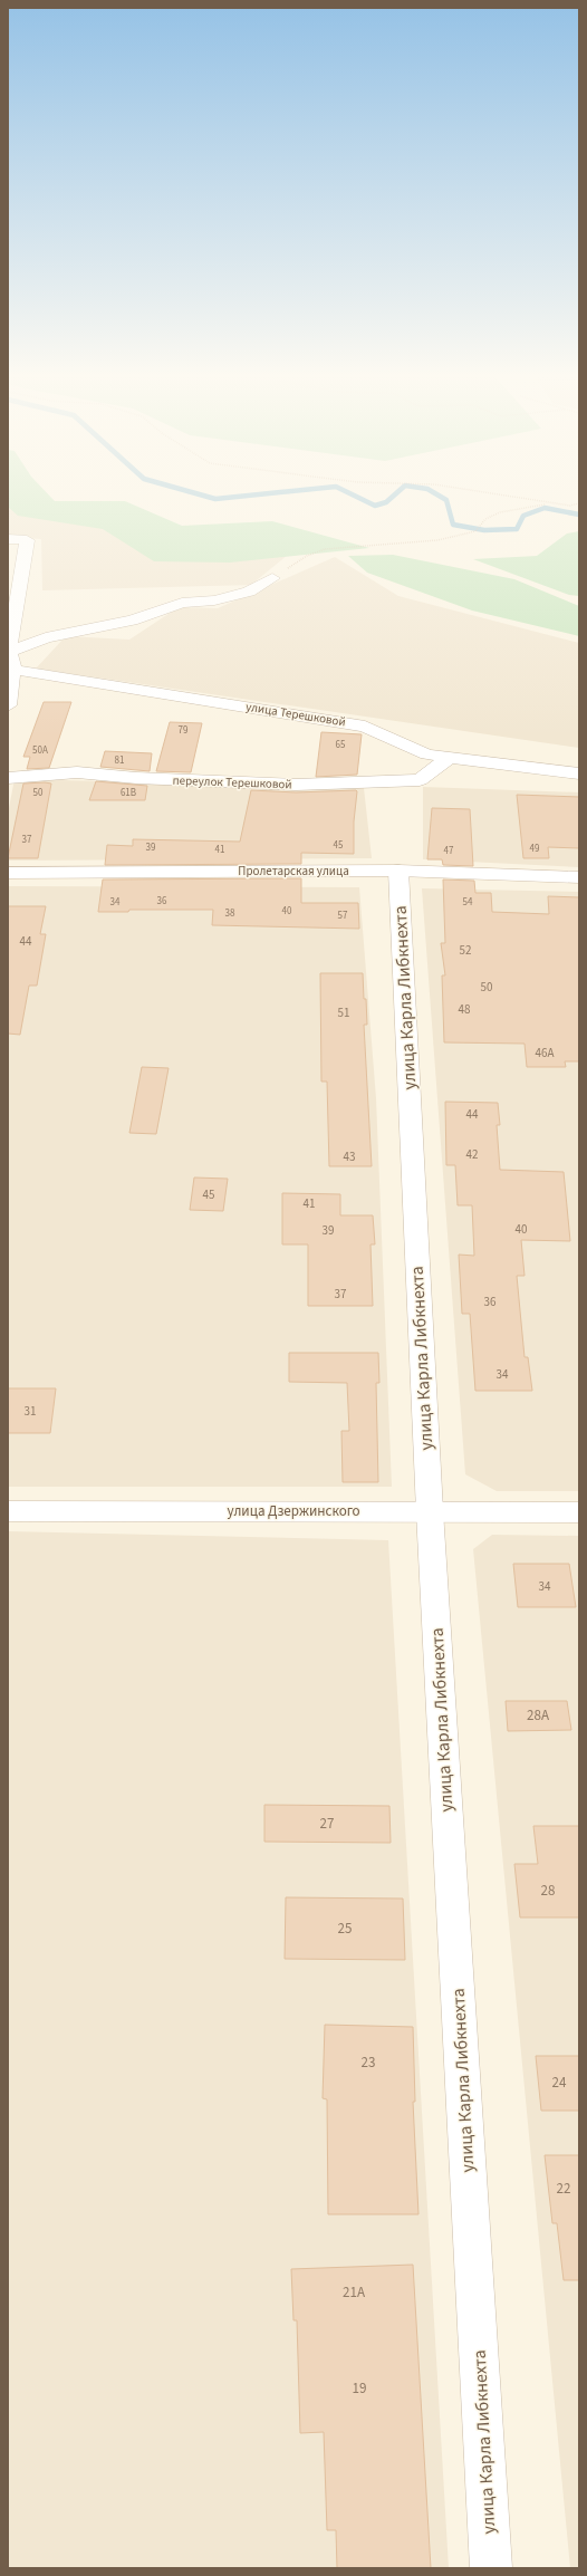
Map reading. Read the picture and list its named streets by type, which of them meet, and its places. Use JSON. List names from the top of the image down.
{
  "streets": {
    "street": [
      "улица Терешковой",
      "переулок Терешковой",
      "Пролетарская улица",
      "улица Карла Либкнехта",
      "улица Дзержинского"
    ]
  },
  "crossings": [
    ["улица Терешковой", "переулок Терешковой"],
    ["Пролетарская улица", "улица Карла Либкнехта"],
    ["улица Карла Либкнехта", "улица Дзержинского"]
  ],
  "house_numbers": [
    "79",
    "65",
    "50А",
    "81",
    "50",
    "61В",
    "37",
    "45",
    "39",
    "49",
    "41",
    "47",
    "36",
    "34",
    "54",
    "40",
    "38",
    "57",
    "44",
    "52",
    "50",
    "48",
    "51",
    "46А",
    "44",
    "42",
    "43",
    "45",
    "41",
    "40",
    "39",
    "37",
    "36",
    "34",
    "31",
    "34",
    "28А",
    "27",
    "28",
    "25",
    "23",
    "24",
    "22",
    "21А",
    "19"
  ]
}
